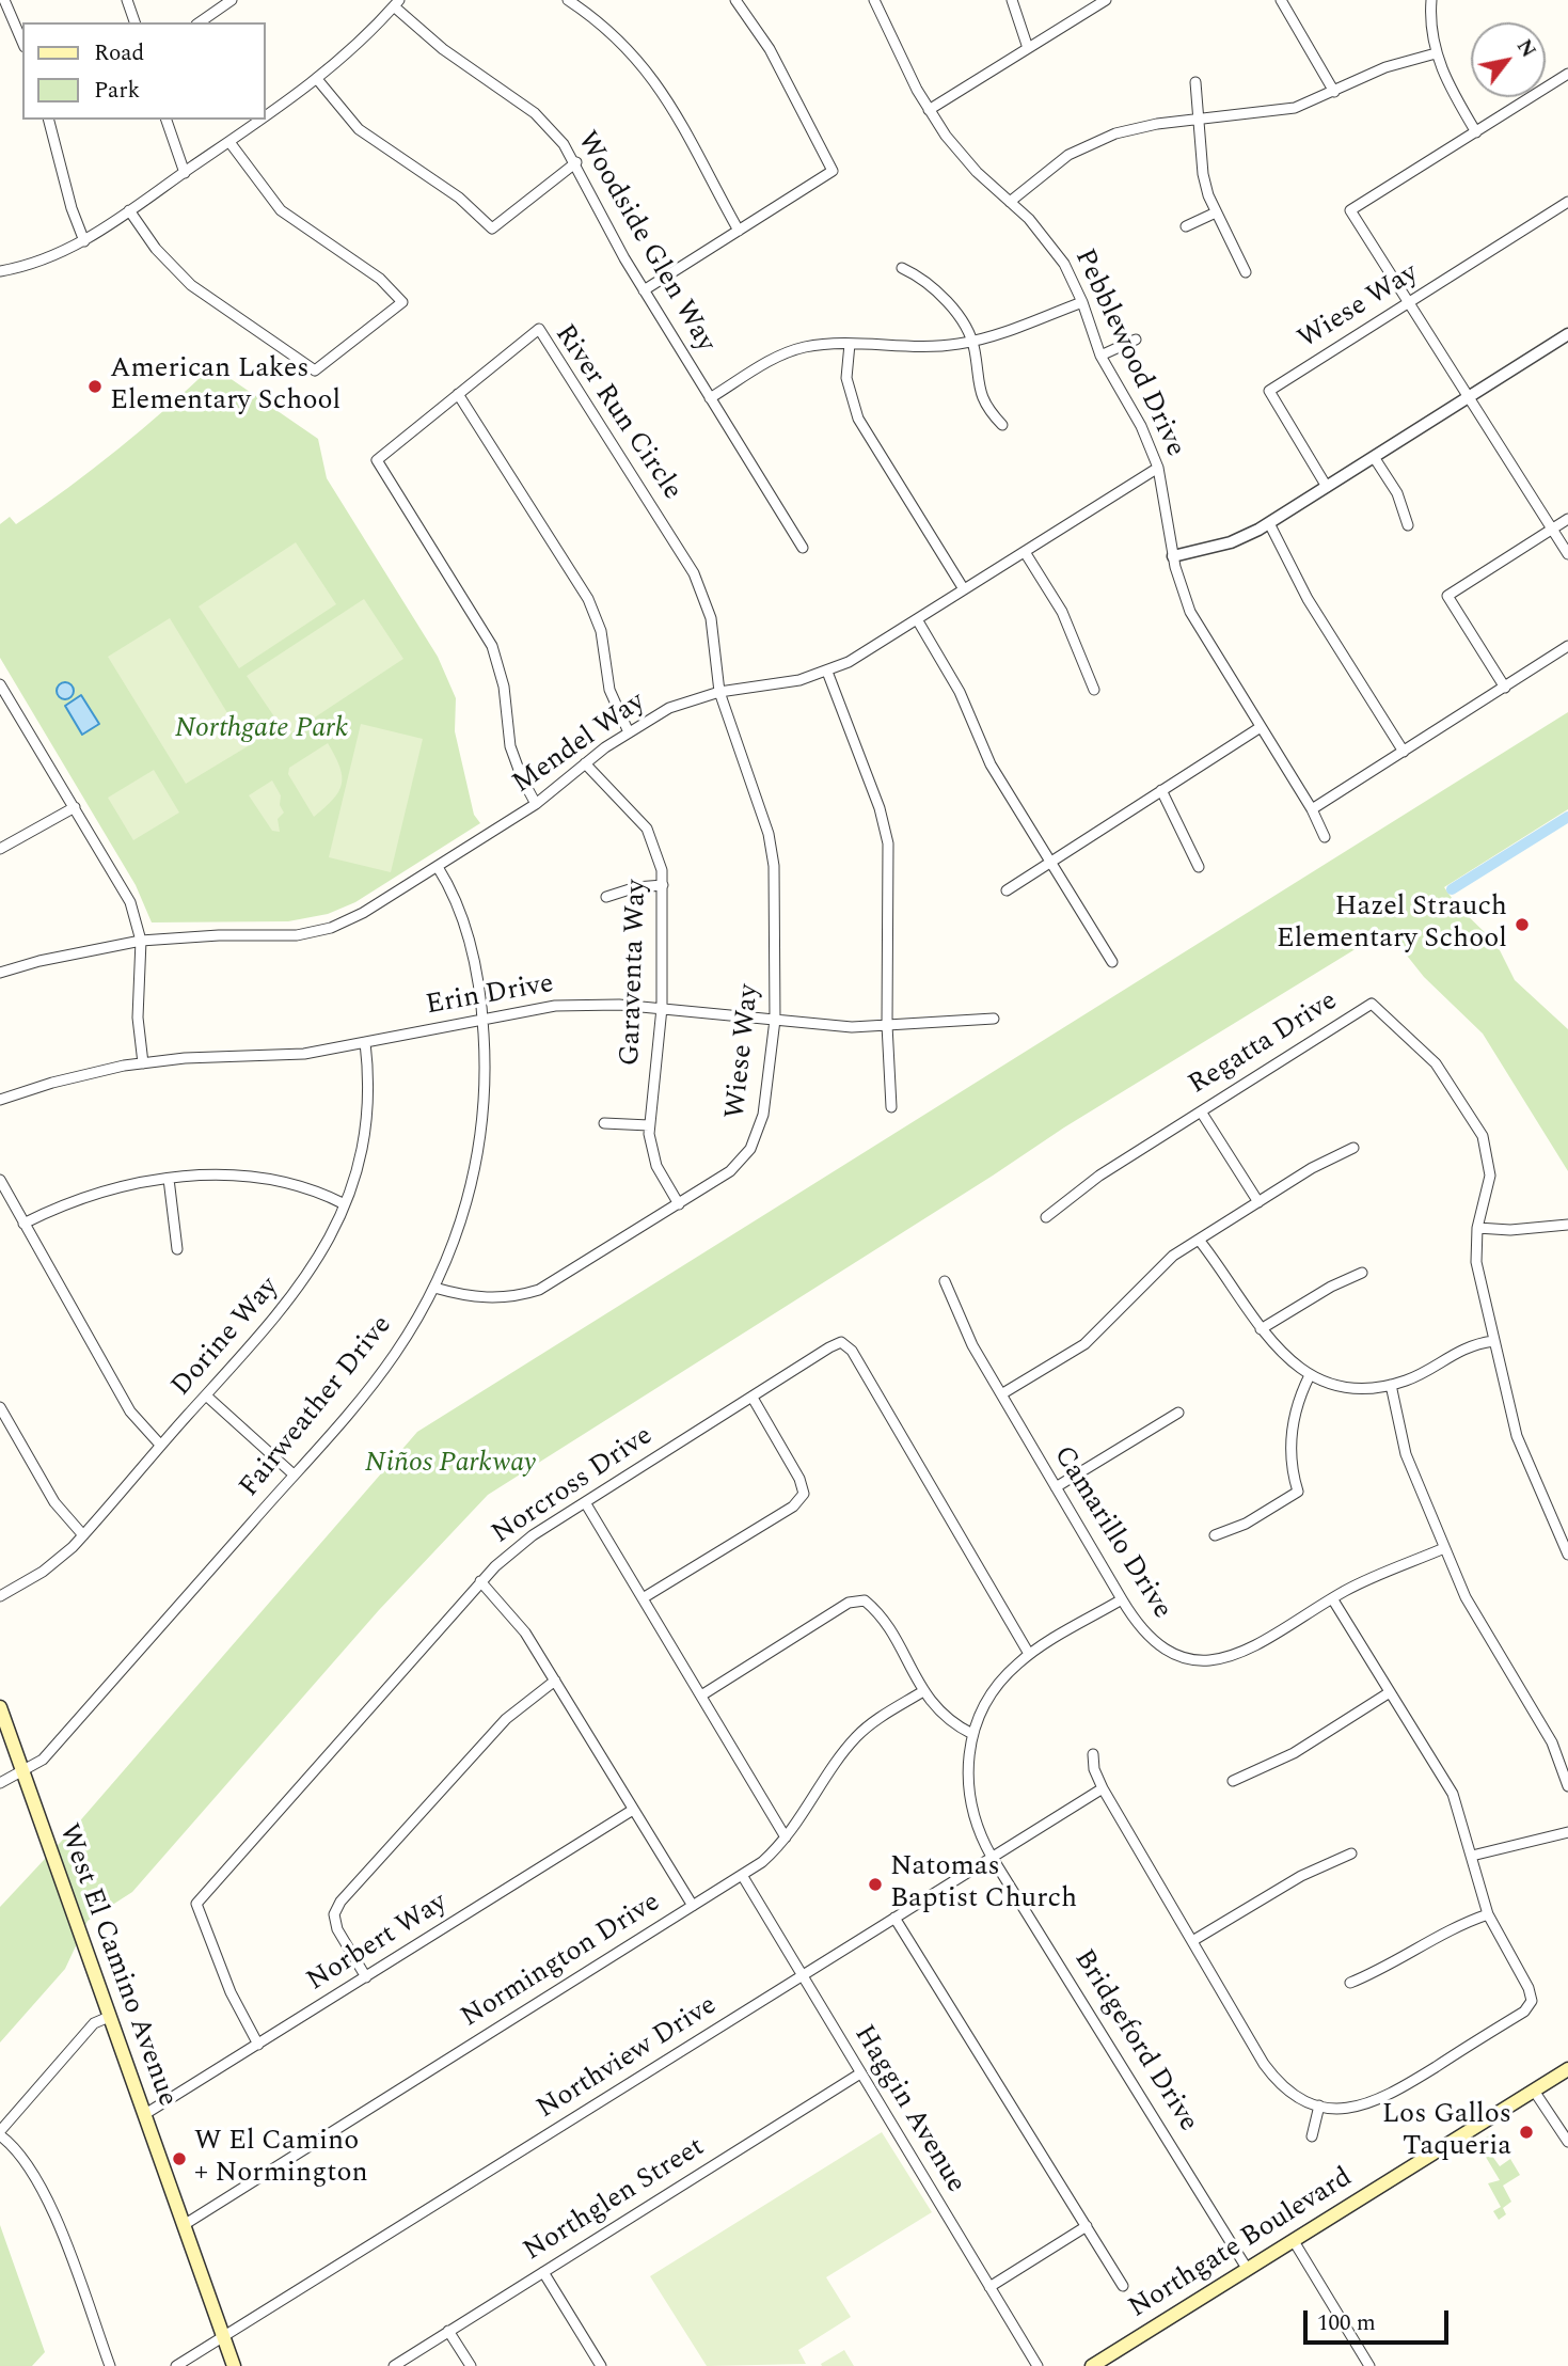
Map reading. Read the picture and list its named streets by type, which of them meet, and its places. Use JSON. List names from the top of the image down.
{
  "streets": {
    "main road": ["West El Camino Avenue", "Northgate Boulevard"],
    "street": [
      "Woodside Glen Way",
      "Wiese Way",
      "Pebblewood Drive",
      "River Run Circle",
      "Mendel Way",
      "Garaventa Way",
      "Erin Drive",
      "Regatta Drive",
      "Dorine Way",
      "Fairweather Drive",
      "Norcross Drive",
      "Camarillo Drive",
      "Norbert Way",
      "Normington Drive",
      "Bridgeford Drive",
      "Northview Drive",
      "Haggin Avenue",
      "Northglen Street"
    ]
  },
  "crossings": [
    ["Wiese Way", "River Run Circle"],
    ["Wiese Way", "Mendel Way"],
    ["Wiese Way", "Garaventa Way"],
    ["Wiese Way", "Erin Drive"],
    ["Wiese Way", "Fairweather Drive"],
    ["Pebblewood Drive", "Mendel Way"],
    ["River Run Circle", "Mendel Way"],
    ["Mendel Way", "Garaventa Way"],
    ["Mendel Way", "Fairweather Drive"],
    ["Garaventa Way", "Erin Drive"],
    ["Erin Drive", "Dorine Way"],
    ["Erin Drive", "Fairweather Drive"],
    ["Fairweather Drive", "West El Camino Avenue"],
    ["Norcross Drive", "Norbert Way"],
    ["Norcross Drive", "Bridgeford Drive"],
    ["Camarillo Drive", "Bridgeford Drive"],
    ["Norbert Way", "West El Camino Avenue"],
    ["Normington Drive", "West El Camino Avenue"],
    ["Normington Drive", "Haggin Avenue"],
    ["West El Camino Avenue", "Northview Drive"],
    ["Bridgeford Drive", "Northview Drive"],
    ["Bridgeford Drive", "Northgate Boulevard"],
    ["Northview Drive", "Haggin Avenue"],
    ["Haggin Avenue", "Northglen Street"]
  ],
  "parks": ["Northgate Park", "Niños Parkway"],
  "places": [
    "American Lakes Elementary School",
    "Hazel Strauch Elementary School",
    "Natomas Baptist Church",
    "Los Gallos Taqueria",
    "W El Camino + Normington"
  ],
  "legend": ["Road", "Park"],
  "scale_bar": "100 m",
  "north": "top right"
}
